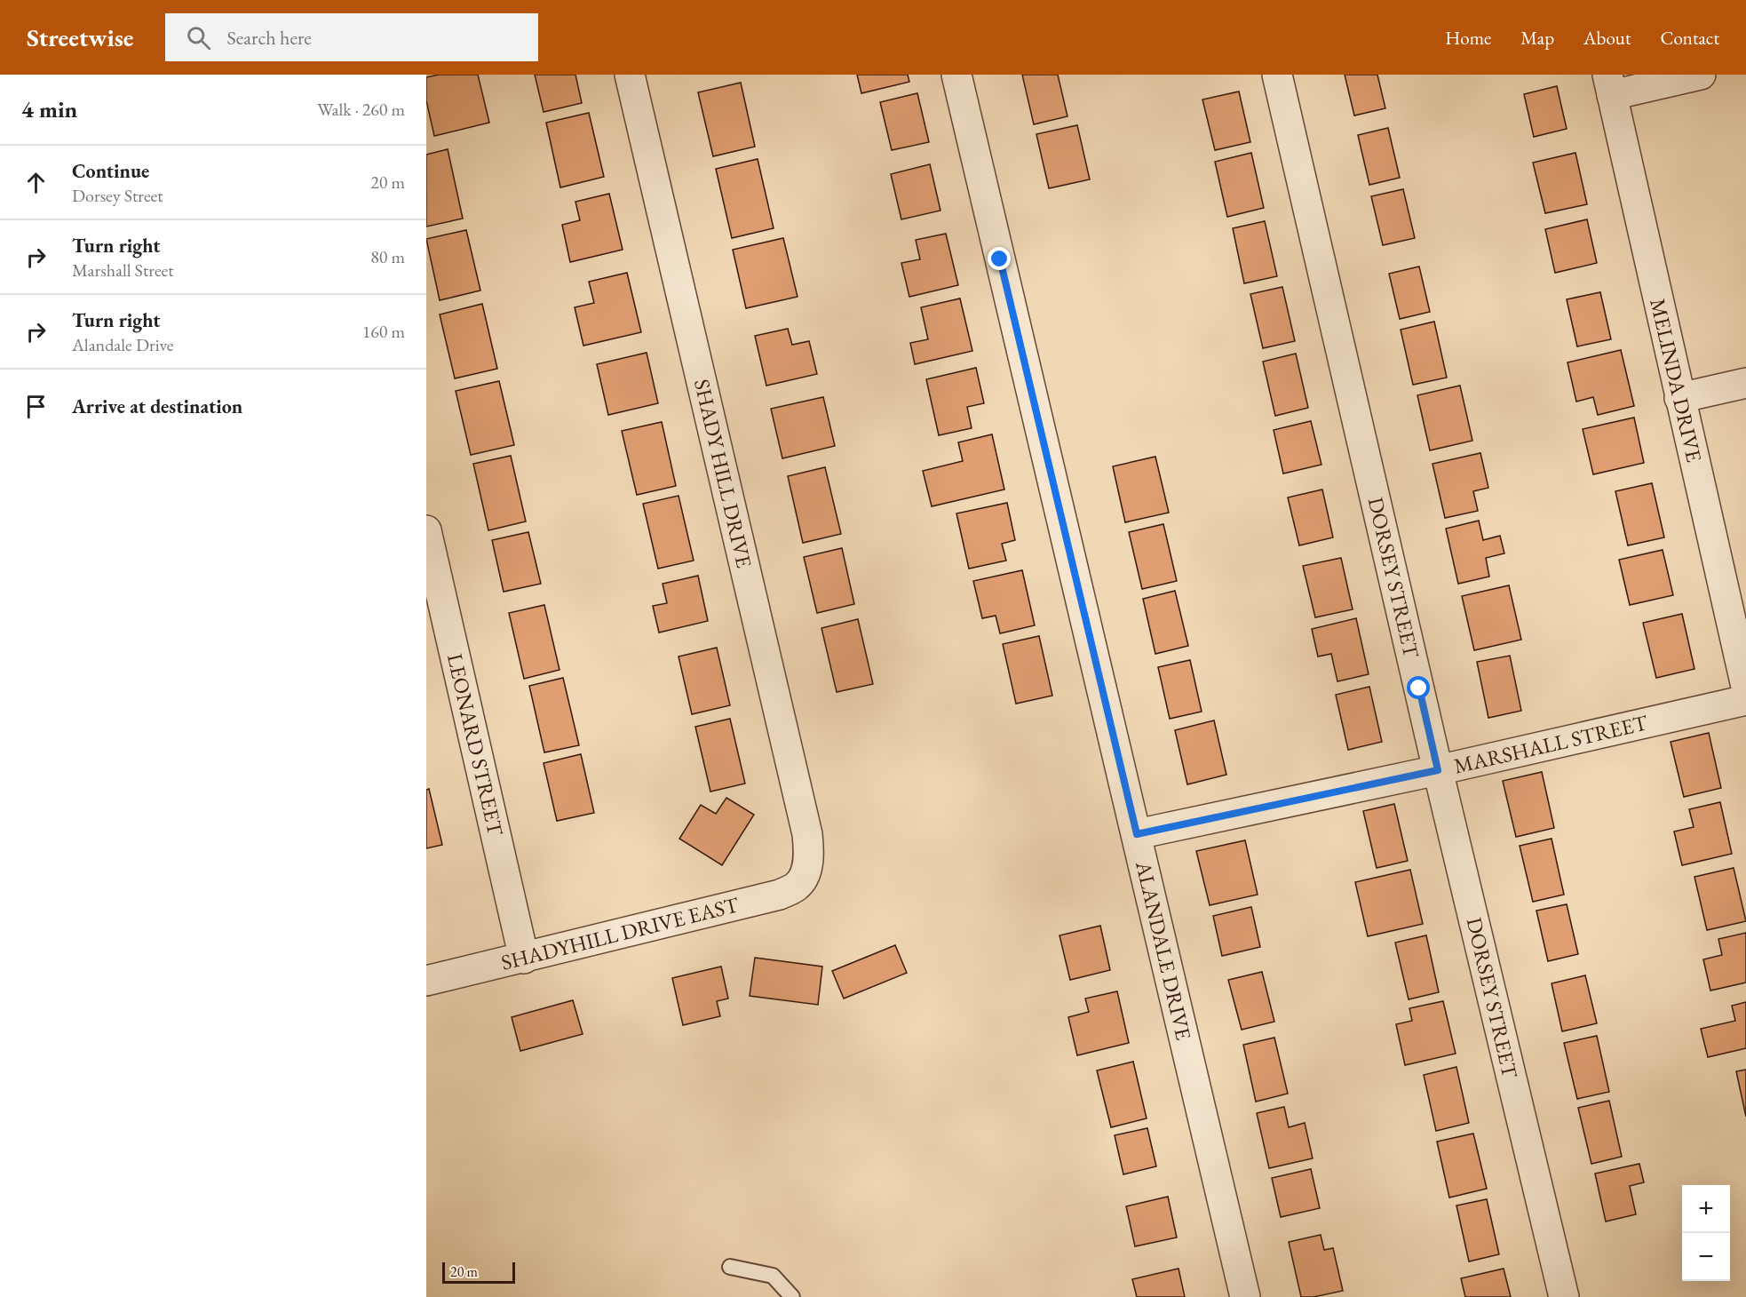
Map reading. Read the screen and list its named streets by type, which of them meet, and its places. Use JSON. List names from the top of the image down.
{
  "streets": {
    "street": [
      "MELINDA DRIVE",
      "SHADY HILL DRIVE",
      "DORSEY STREET",
      "LEONARD STREET",
      "MARSHALL STREET",
      "SHADYHILL DRIVE EAST",
      "ALANDALE DRIVE"
    ]
  },
  "crossings": [
    ["SHADY HILL DRIVE", "SHADYHILL DRIVE EAST"],
    ["DORSEY STREET", "MARSHALL STREET"],
    ["LEONARD STREET", "SHADYHILL DRIVE EAST"],
    ["MARSHALL STREET", "ALANDALE DRIVE"]
  ],
  "scale_bar": "20 m",
  "page": {
    "header": "Streetwise",
    "search": "Search here",
    "nav": [
      "Home",
      "Map",
      "About",
      "Contact"
    ],
    "heading": ["4 min", "Walk · 260 m"],
    "list": [
      ["Continue", "Dorsey Street", "20 m"],
      ["Turn right", "Marshall Street", "80 m"],
      ["Turn right", "Alandale Drive", "160 m"],
      "Arrive at destination"
    ],
    "map_buttons": ["+", "−"],
    "scale": "20 m"
  }
}
